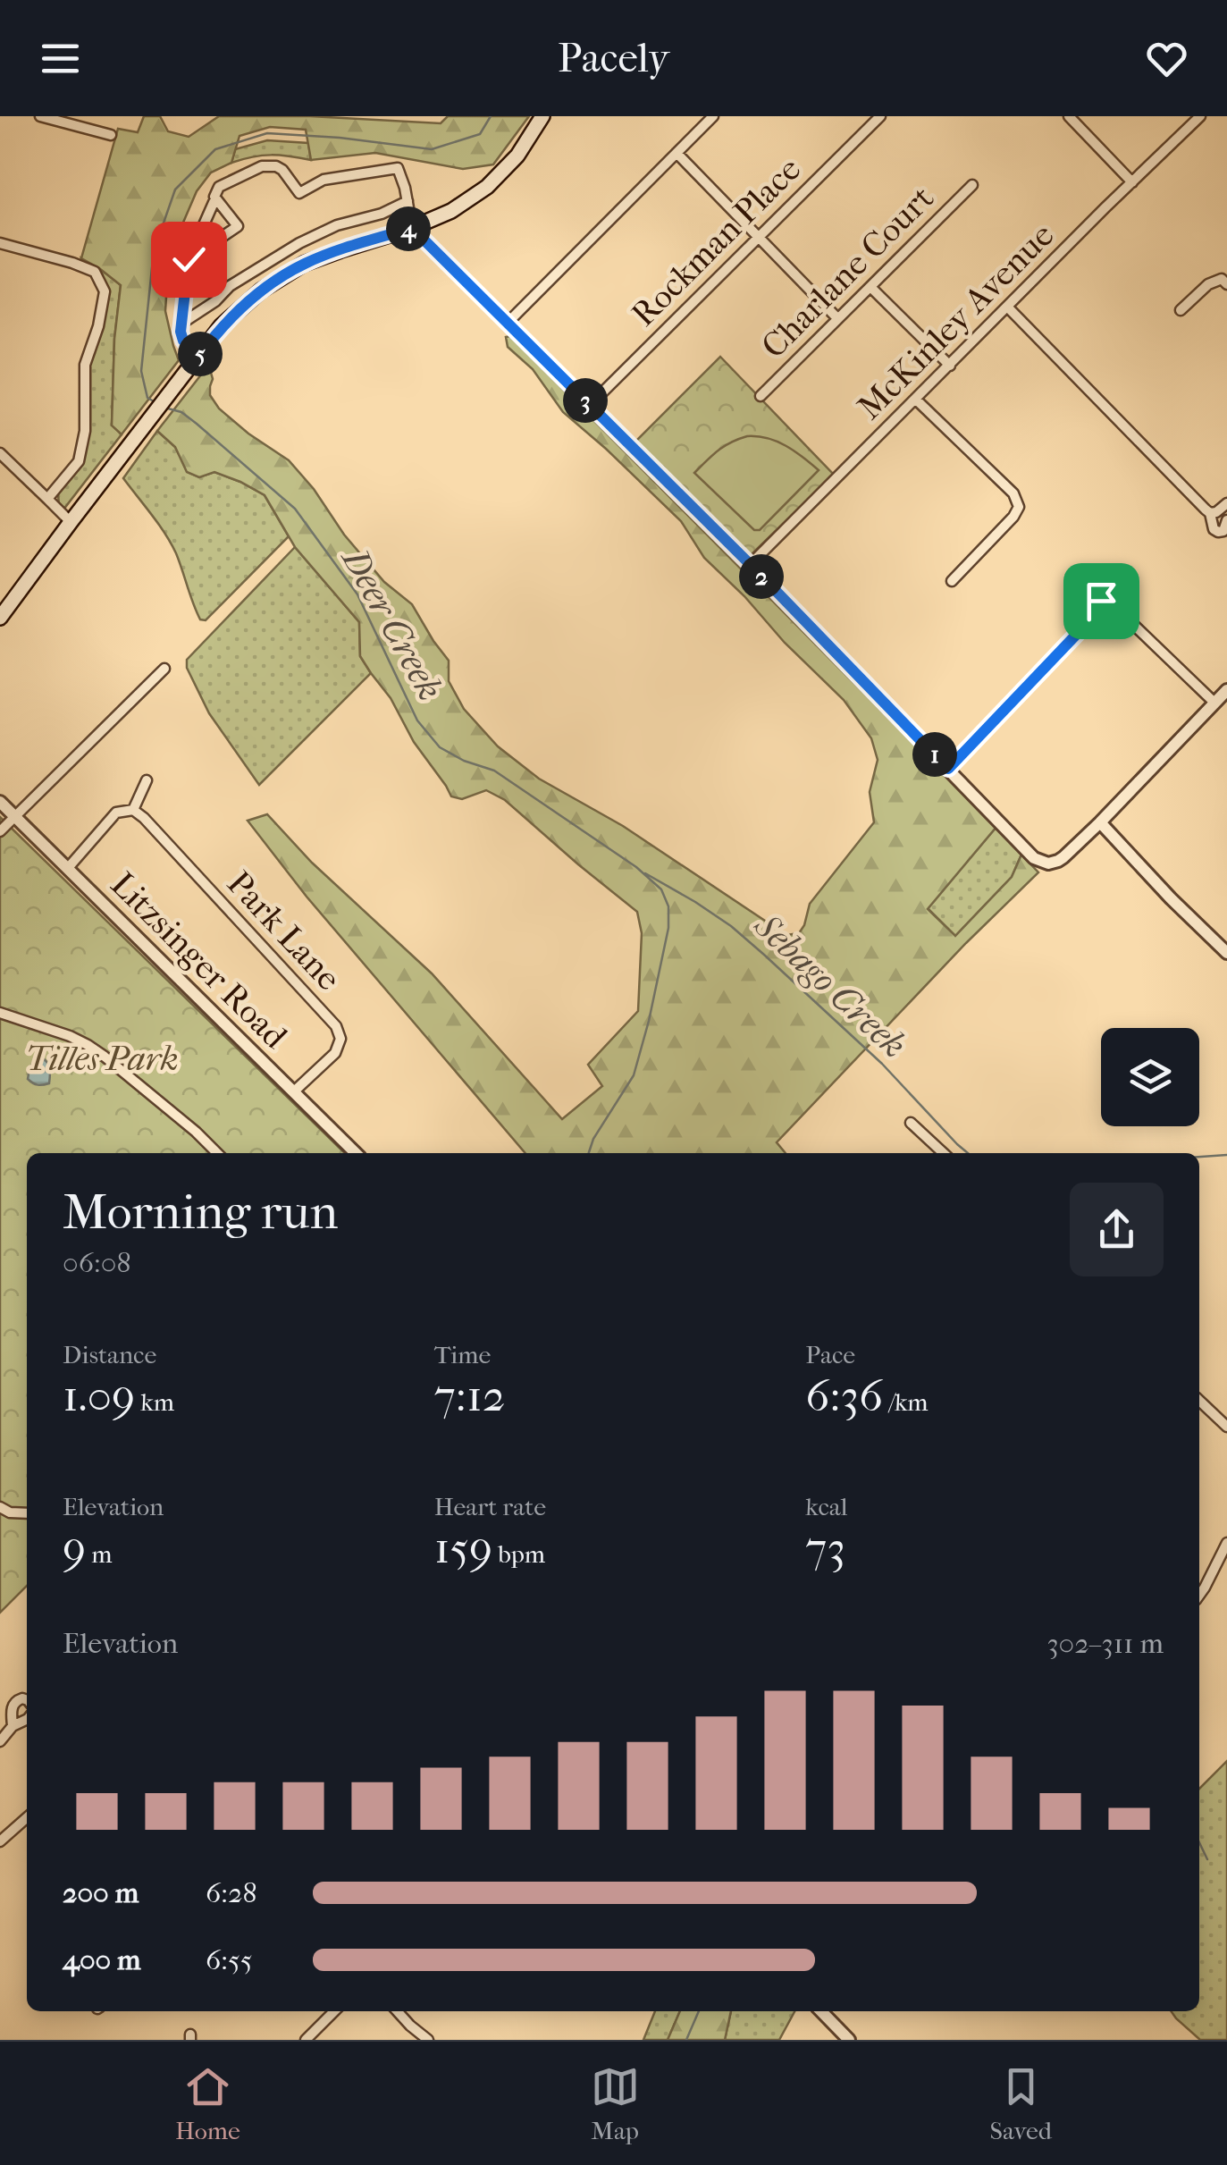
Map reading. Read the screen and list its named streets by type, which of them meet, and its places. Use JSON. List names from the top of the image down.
{
  "streets": {
    "street": [
      "Rockman Place",
      "Charlane Court",
      "McKinley Avenue",
      "Park Lane",
      "Litzsinger Road"
    ]
  },
  "crossings": [
    ["Park Lane", "Litzsinger Road"]
  ],
  "water": ["Deer Creek", "Sebago Creek"],
  "parks": ["Tilles Park"],
  "page": {
    "header": "Pacely",
    "pins": [
      "4",
      "5",
      "3",
      "2",
      "1"
    ],
    "heading": ["Morning run", "06:08"],
    "stats": [
      ["Distance", "1.09 km"],
      ["Time", "7:12"],
      ["Pace", "6:36 /km"],
      ["Elevation", "9 m"],
      ["Heart rate", "159 bpm"],
      ["kcal", "73"]
    ],
    "chart": ["Elevation", "302–311 m"],
    "list": [
      {
        "name": "200 m",
        "note": "6:28"
      },
      {
        "name": "400 m",
        "note": "6:55"
      }
    ],
    "tabs": ["Home", "Map", "Saved"]
  }
}
